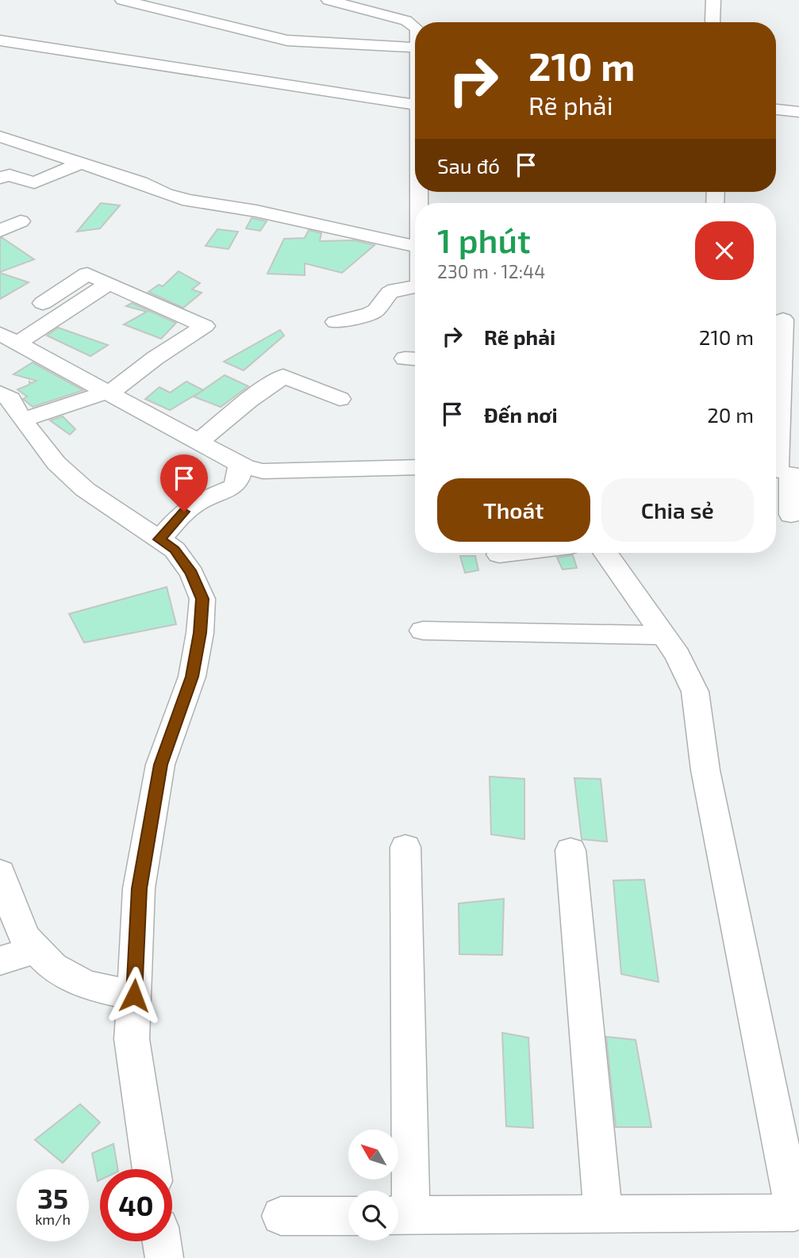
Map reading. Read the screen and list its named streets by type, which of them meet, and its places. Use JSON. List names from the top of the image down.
{
  "north": "top left",
  "page": {
    "turn": ["210 m", "Rẽ phải"],
    "then": "Sau đó",
    "heading": ["1 phút", "230 m · 12:44"],
    "list": [
      {
        "name": "Rẽ phải",
        "value": "210 m"
      },
      {
        "name": "Đến nơi",
        "value": "20 m"
      }
    ],
    "buttons": ["Thoát", "Chia sẻ"],
    "speed": "35 km/h",
    "limit": "40"
  }
}
